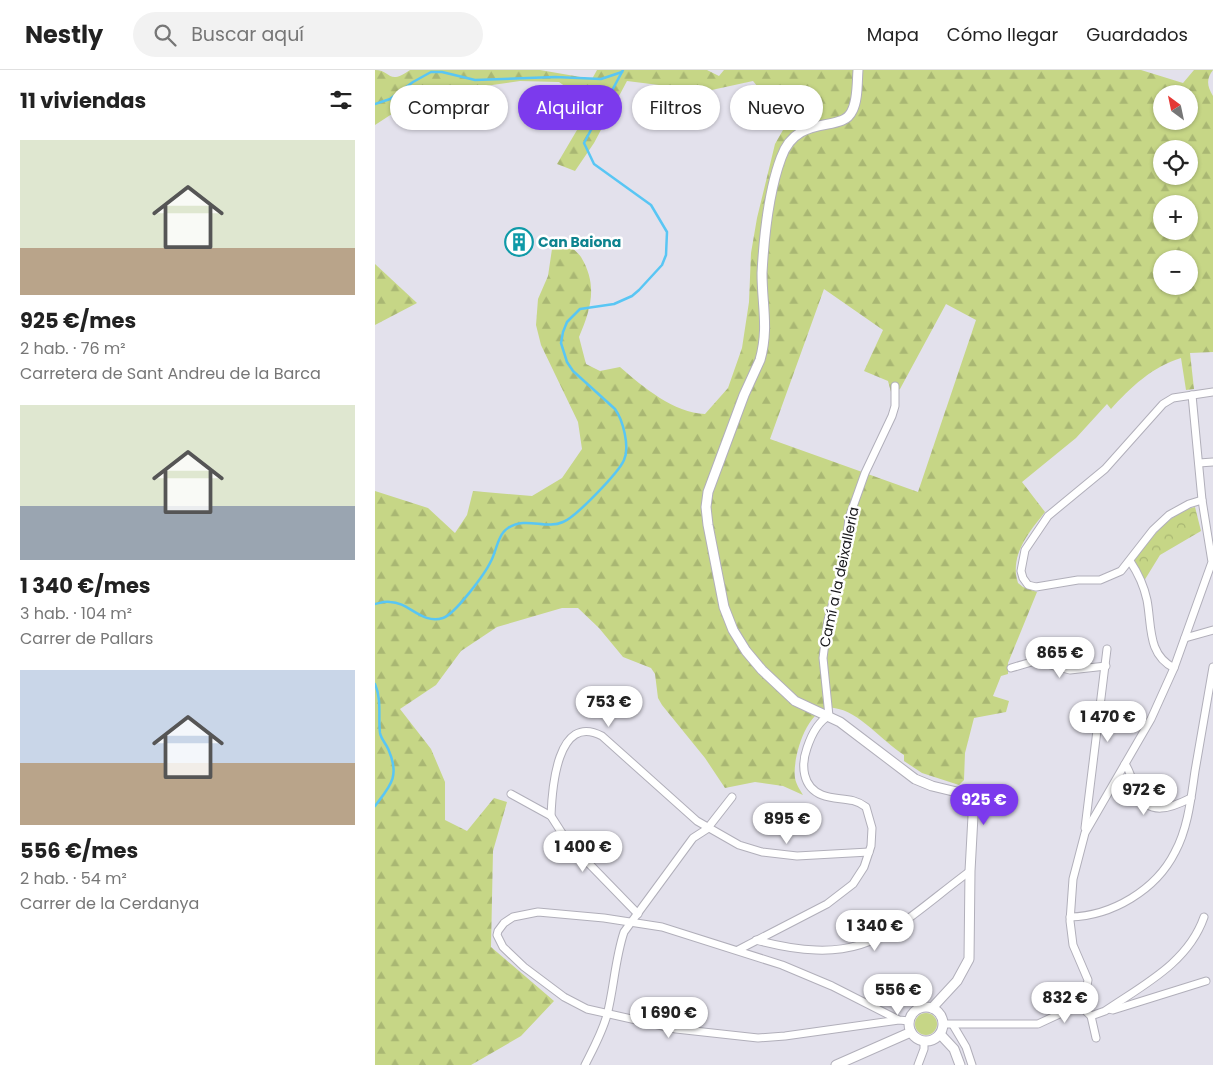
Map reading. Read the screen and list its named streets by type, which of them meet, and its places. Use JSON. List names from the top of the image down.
{
  "streets": {
    "street": ["Camí a la deixalleria"]
  },
  "places": {
    "building": ["Can Baiona"]
  },
  "north": "top left",
  "page": {
    "header": "Nestly",
    "search": "Buscar aquí",
    "nav": ["Mapa", "Cómo llegar", "Guardados"],
    "heading": "11 viviendas",
    "map_buttons": ["+", "−"],
    "chip": [
      "Comprar",
      "Alquilar",
      "Filtros",
      "Nuevo"
    ],
    "list": [
      {
        "name": "925 €/mes",
        "note": "2 hab. · 76 m² · Carretera de Sant Andreu de la Barca"
      },
      {
        "name": "1 340 €/mes",
        "note": "3 hab. · 104 m² · Carrer de Pallars"
      },
      {
        "name": "556 €/mes",
        "note": "2 hab. · 54 m² · Carrer de la Cerdanya"
      }
    ],
    "price": [
      "865 €",
      "753 €",
      "1 470 €",
      "972 €",
      "925 €",
      "895 €",
      "1 400 €",
      "1 340 €",
      "556 €",
      "832 €",
      "1 690 €"
    ]
  }
}
